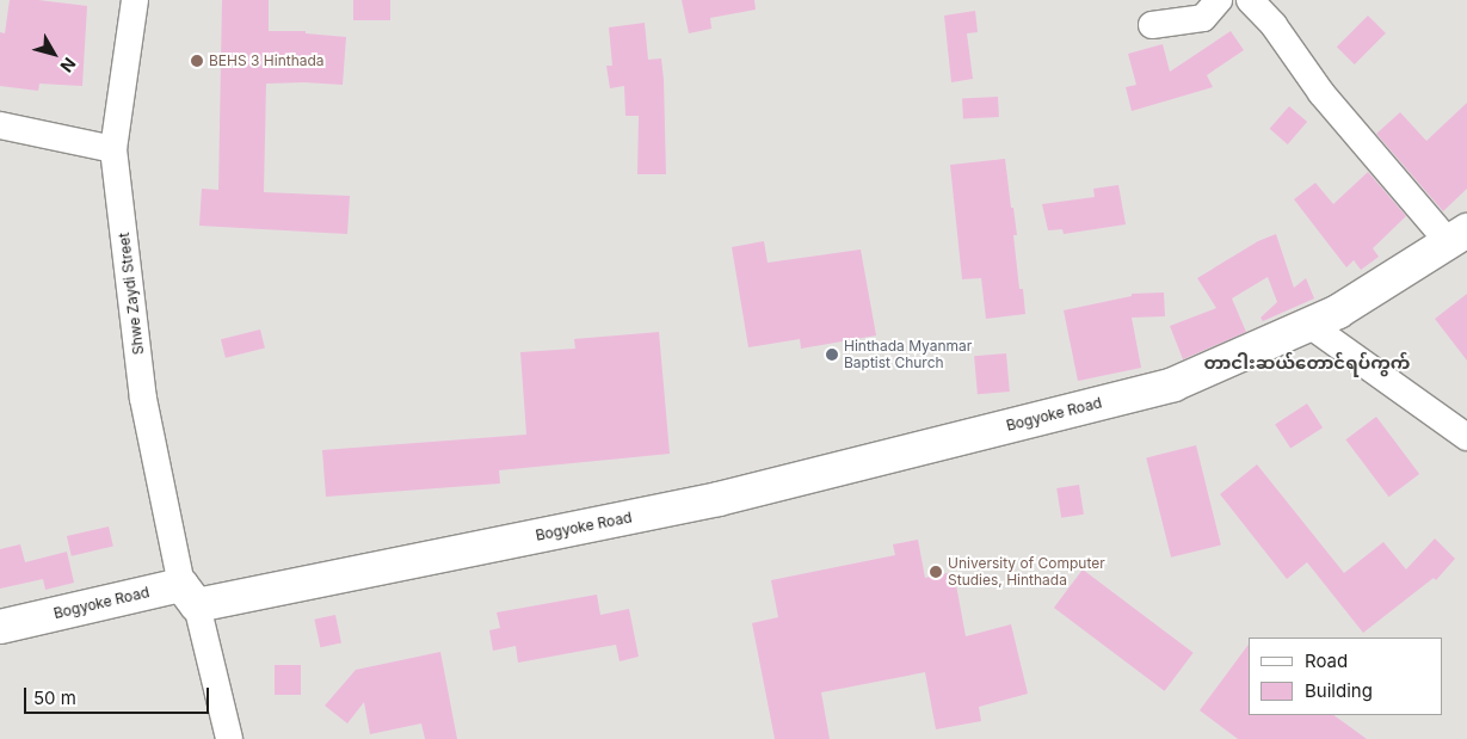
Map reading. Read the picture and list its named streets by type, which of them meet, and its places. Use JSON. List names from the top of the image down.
{
  "streets": {
    "main road": ["Bogyoke Road"],
    "street": ["Shwe Zaydi Street"]
  },
  "crossings": [
    ["Shwe Zaydi Street", "Bogyoke Road"]
  ],
  "districts": ["တာငါးဆယ်တောင်ရပ်ကွက်"],
  "places": ["BEHS 3 Hinthada", "Hinthada Myanmar Baptist Church", "University of Computer Studies, Hinthada"],
  "legend": ["Road", "Building"],
  "scale_bar": "50 m",
  "north": "bottom right"
}
